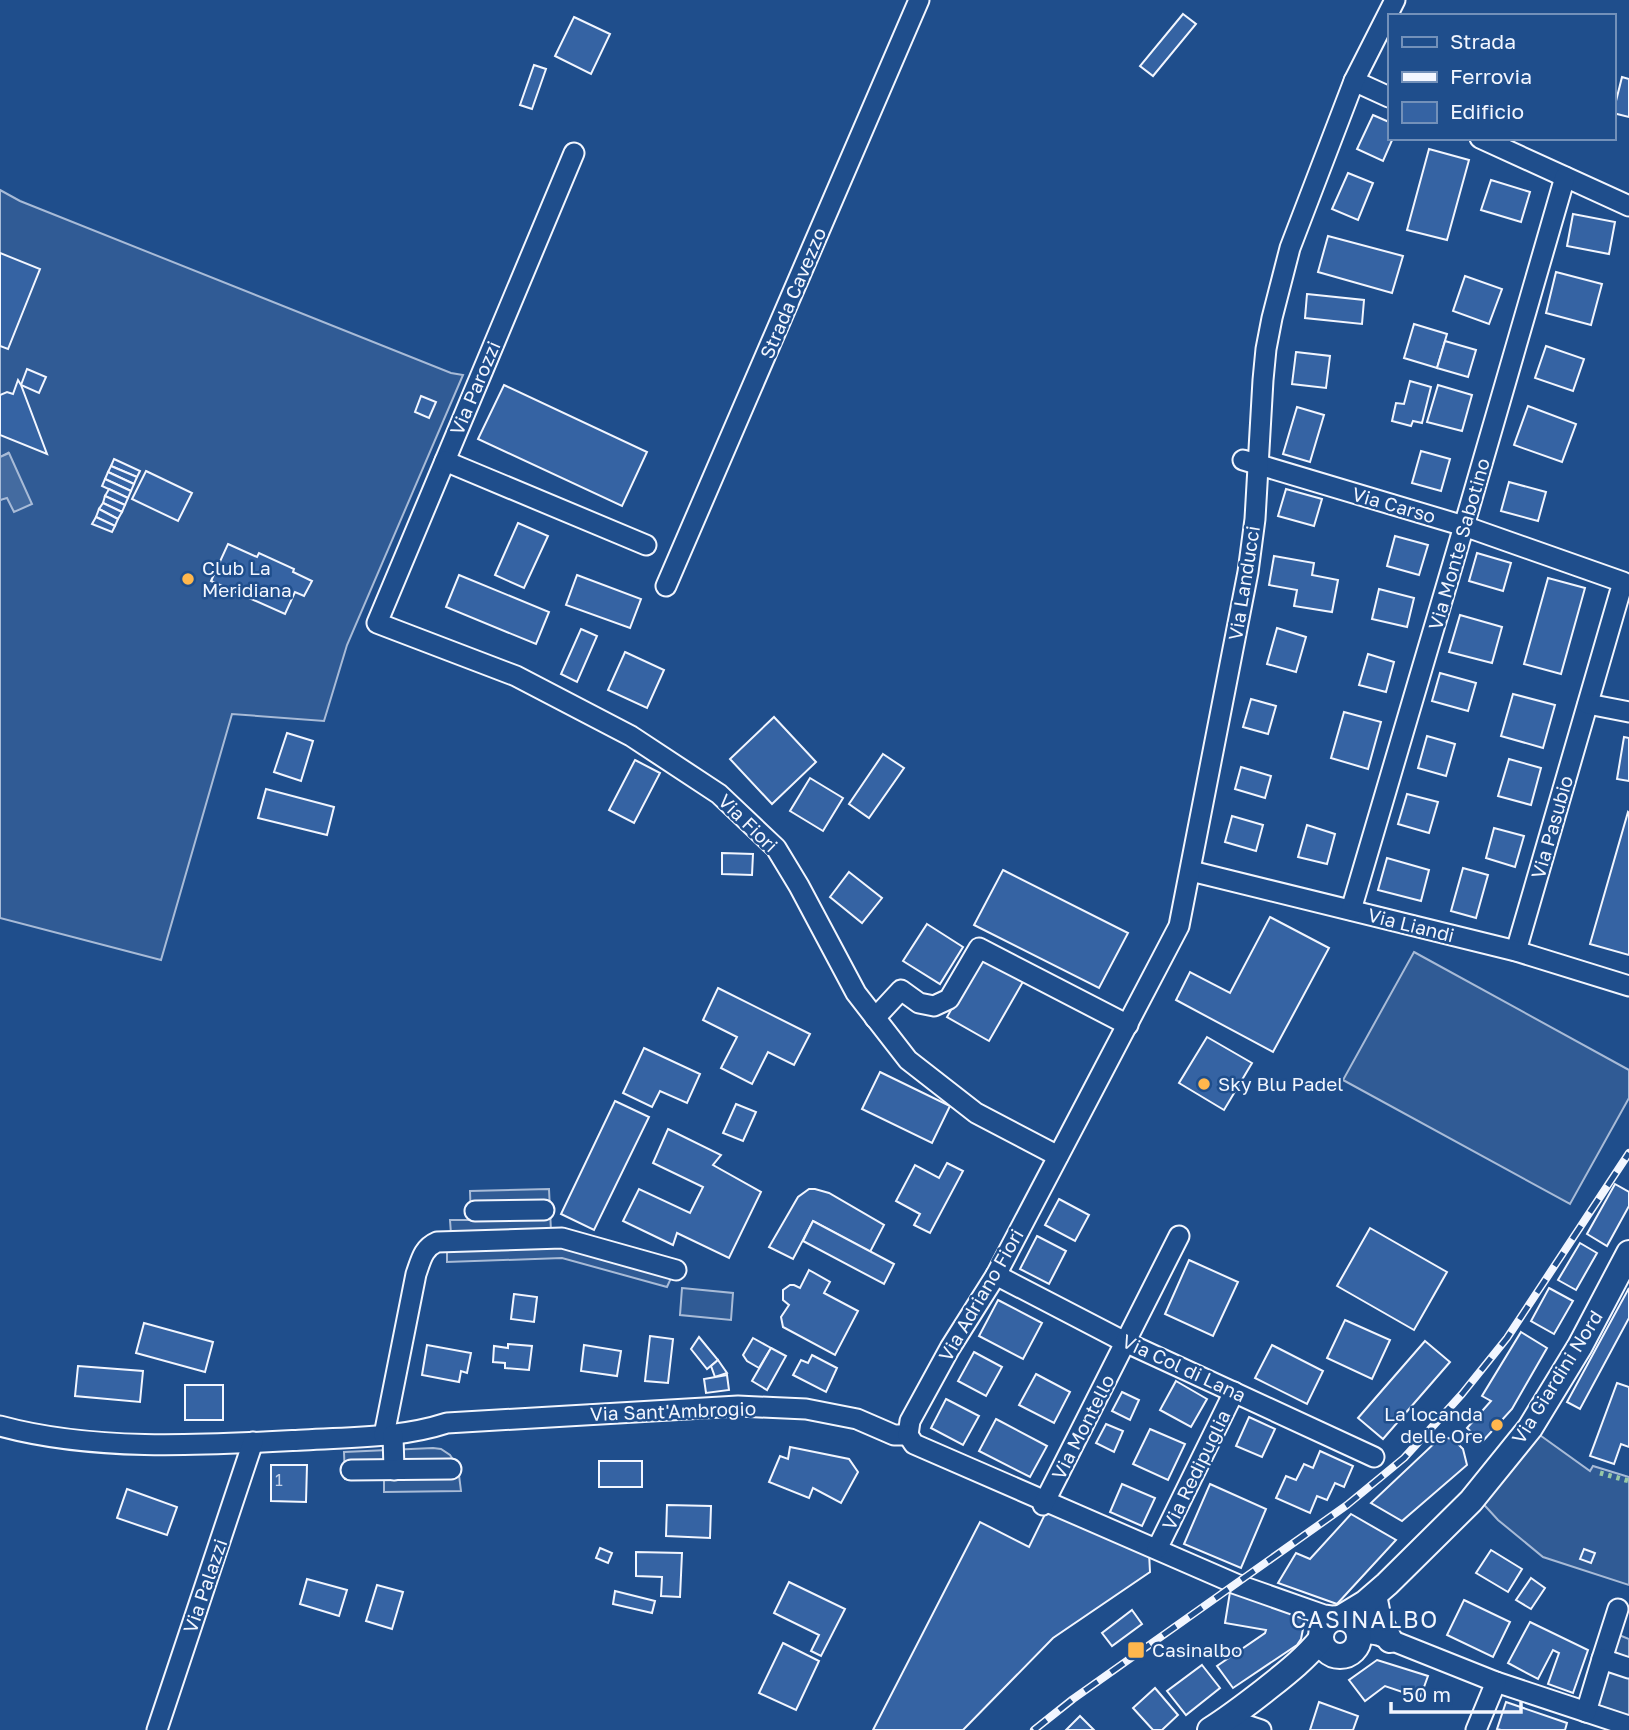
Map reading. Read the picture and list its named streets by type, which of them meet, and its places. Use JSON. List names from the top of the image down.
{
  "streets": {
    "main road": ["Via Giardini Nord"],
    "street": [
      "Strada Cavezzo",
      "Via Parozzi",
      "Via Carso",
      "Via Monte Sabotino",
      "Via Landucci",
      "Via Fiori",
      "Via Pasubio",
      "Via Liandi",
      "Via Adriano Fiori",
      "Via Col di Lana",
      "Via Sant'Ambrogio",
      "Via Montello",
      "Via Redipuglia",
      "Via Palazzi"
    ]
  },
  "crossings": [
    ["Via Parozzi", "Via Fiori"],
    ["Via Carso", "Via Monte Sabotino"],
    ["Via Carso", "Via Landucci"],
    ["Via Carso", "Via Pasubio"],
    ["Via Monte Sabotino", "Via Liandi"],
    ["Via Landucci", "Via Fiori"],
    ["Via Landucci", "Via Liandi"],
    ["Via Landucci", "Via Adriano Fiori"],
    ["Via Fiori", "Via Adriano Fiori"],
    ["Via Pasubio", "Via Liandi"],
    ["Via Adriano Fiori", "Via Col di Lana"],
    ["Via Adriano Fiori", "Via Sant'Ambrogio"],
    ["Via Col di Lana", "Via Montello"],
    ["Via Col di Lana", "Via Redipuglia"],
    ["Via Giardini Nord", "Via Sant'Ambrogio"],
    ["Via Sant'Ambrogio", "Via Montello"],
    ["Via Sant'Ambrogio", "Via Redipuglia"],
    ["Via Sant'Ambrogio", "Via Palazzi"]
  ],
  "districts": ["CASINALBO"],
  "places": {
    "other": ["Club La Meridiana", "Sky Blu Padel", "La locanda delle Ore"],
    "transit": ["Casinalbo"]
  },
  "house_numbers": ["1"],
  "legend": ["Strada", "Ferrovia", "Edificio"],
  "scale_bar": "50 m"
}
